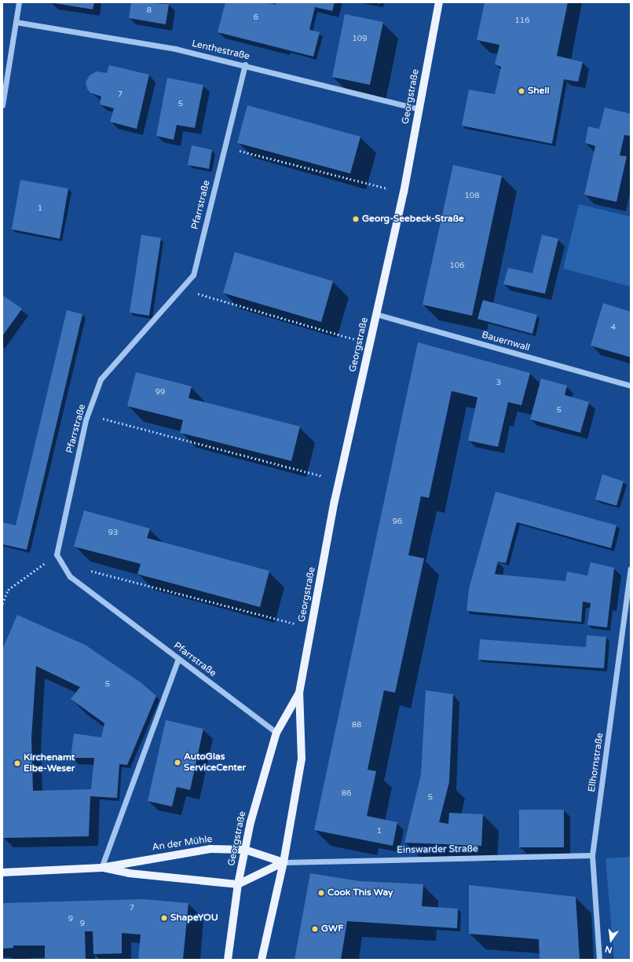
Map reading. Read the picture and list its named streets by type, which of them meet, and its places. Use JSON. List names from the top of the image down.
{
  "streets": {
    "main road": ["Georgstraße", "An der Mühle"],
    "street": [
      "Lenthestraße",
      "Pfarrstraße",
      "Bauernwall",
      "Ellhornstraße",
      "Einswarder Straße"
    ]
  },
  "crossings": [
    ["Lenthestraße", "Georgstraße"],
    ["Lenthestraße", "Pfarrstraße"],
    ["Georgstraße", "Pfarrstraße"],
    ["Georgstraße", "Bauernwall"],
    ["Georgstraße", "An der Mühle"],
    ["Georgstraße", "Einswarder Straße"],
    ["Ellhornstraße", "Einswarder Straße"],
    ["An der Mühle", "Einswarder Straße"]
  ],
  "places": [
    "Shell",
    "Georg-Seebeck-Straße",
    "AutoGlas ServiceCenter",
    "Kirchenamt Elbe-Weser",
    "Cook This Way",
    "ShapeYOU",
    "GWF"
  ],
  "house_numbers": [
    "8",
    "6",
    "116",
    "109",
    "7",
    "5",
    "108",
    "1",
    "106",
    "4",
    "3",
    "99",
    "5",
    "96",
    "93",
    "5",
    "88",
    "86",
    "5",
    "1",
    "7",
    "9",
    "9"
  ],
  "north": "bottom"
}
